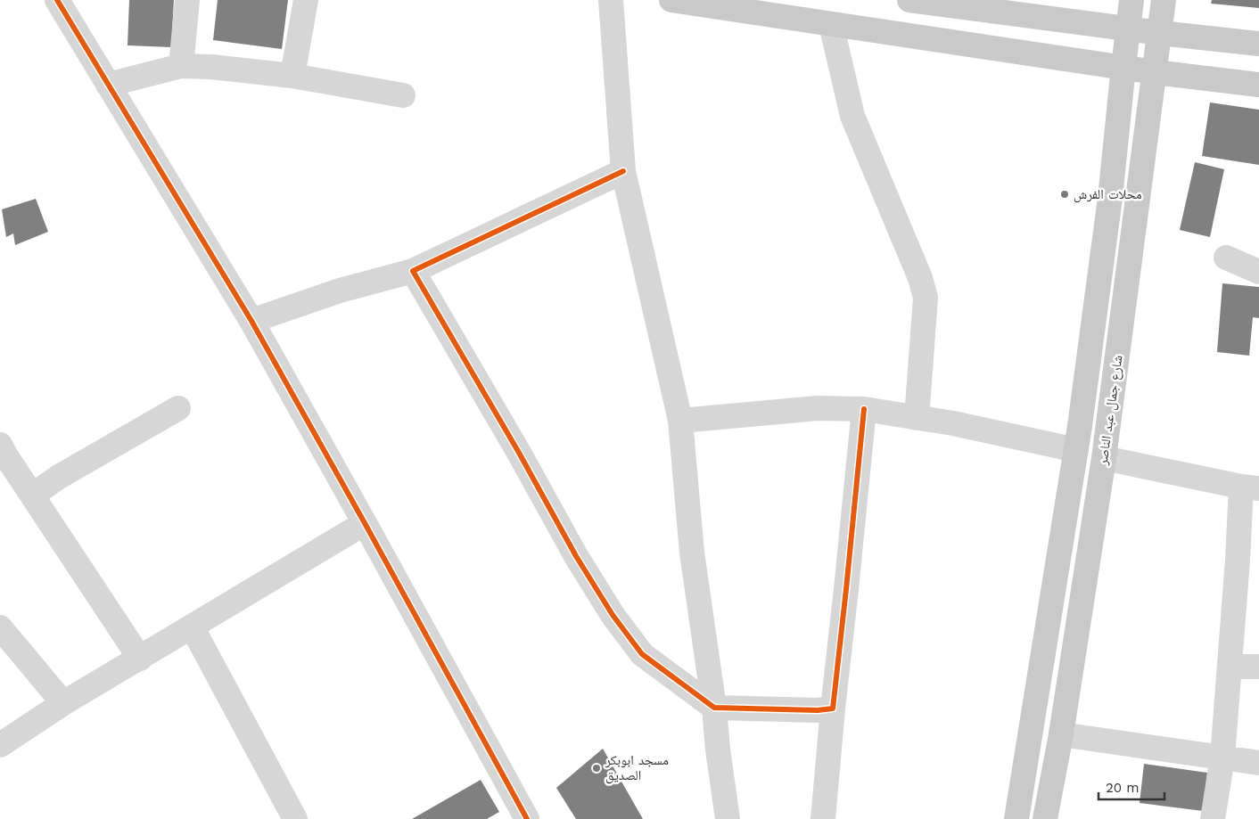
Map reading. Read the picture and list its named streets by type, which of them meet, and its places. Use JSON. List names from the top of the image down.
{
  "streets": {
    "main road": ["شارع جمال عبد الناصر"]
  },
  "places": ["محلات الفرش", "مسجد ابوبكر الصديق"],
  "scale_bar": "20 m"
}
